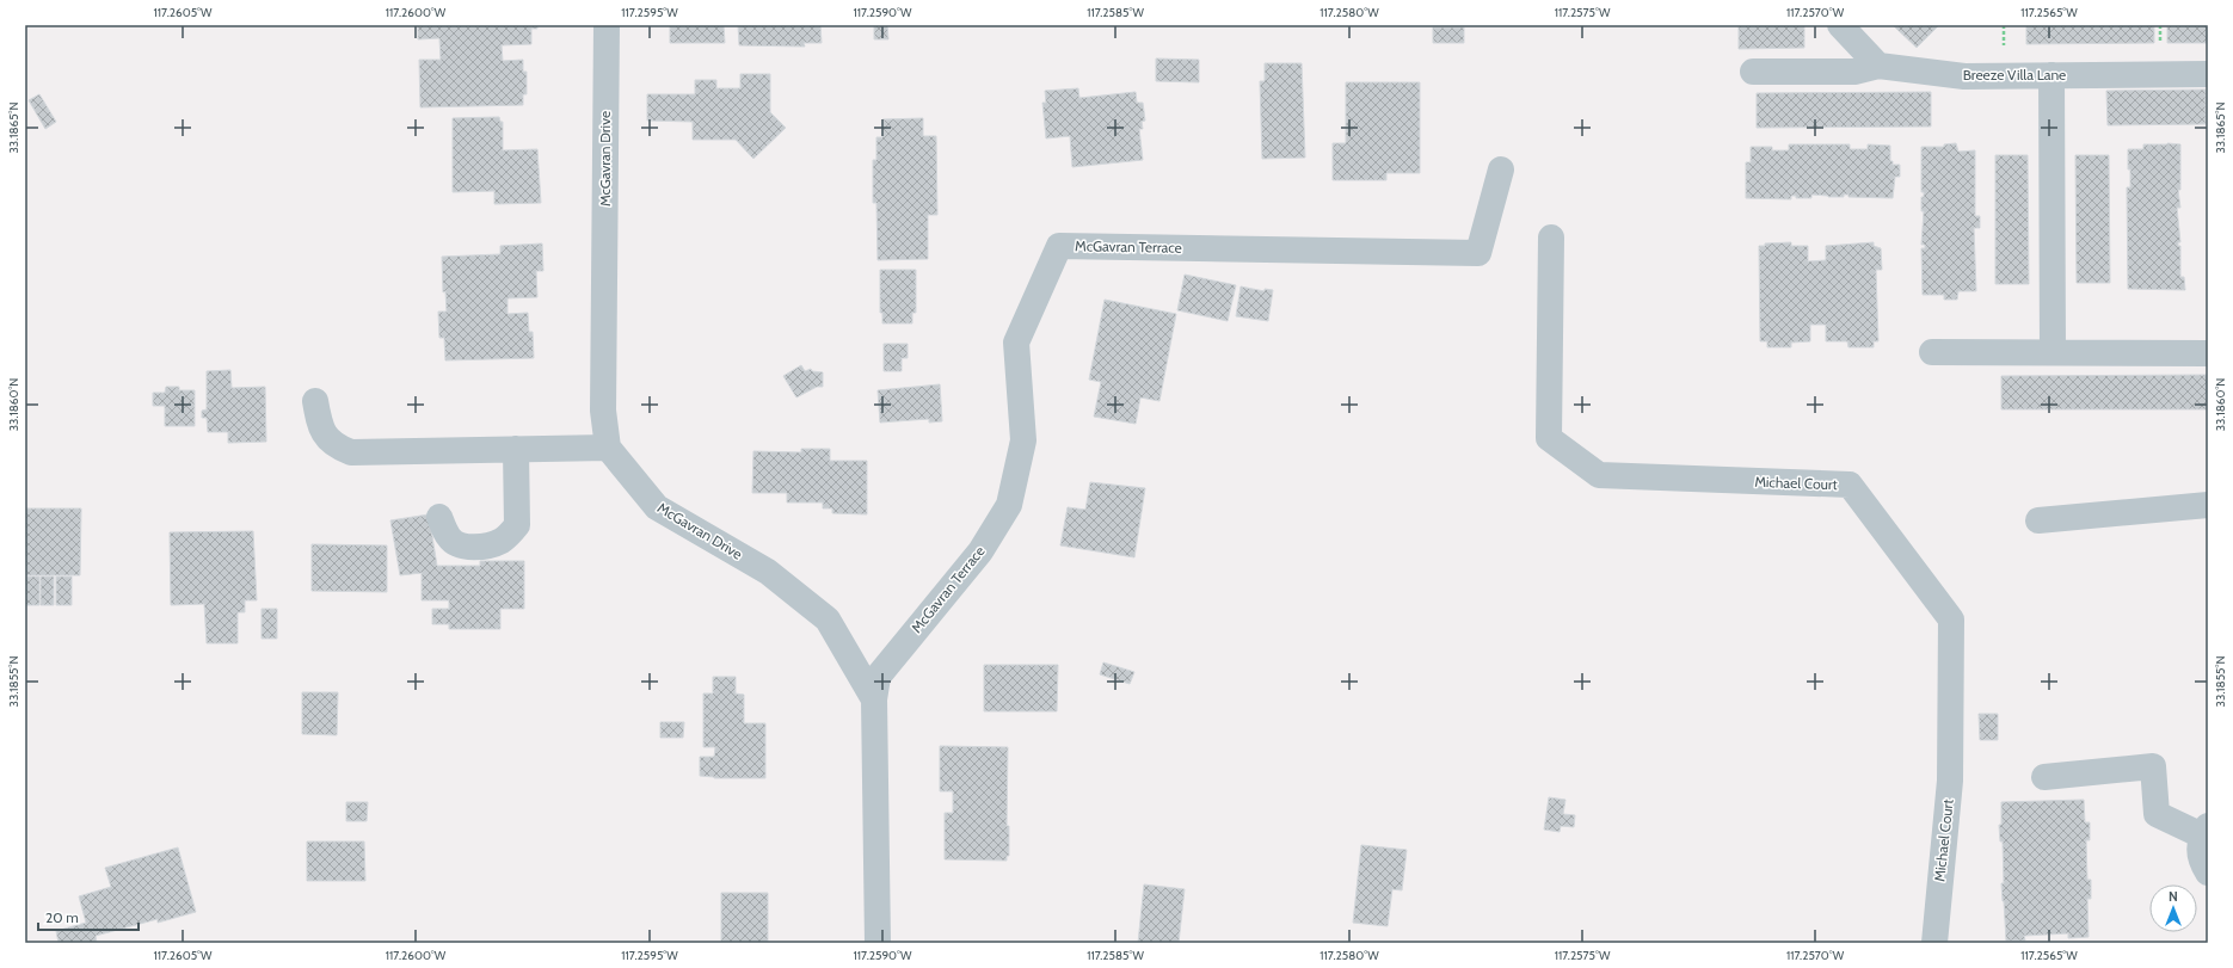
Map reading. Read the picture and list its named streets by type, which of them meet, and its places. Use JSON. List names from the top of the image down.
{
  "streets": {
    "street": [
      "Breeze Villa Lane",
      "McGavran Drive",
      "McGavran Terrace",
      "Michael Court"
    ]
  },
  "crossings": [
    ["McGavran Drive", "McGavran Terrace"]
  ],
  "scale_bar": "20 m",
  "north": "top",
  "coordinates": [
    "117.2605°W",
    "117.2600°W",
    "117.2595°W",
    "117.2590°W",
    "117.2585°W",
    "117.2580°W",
    "117.2575°W",
    "117.2570°W",
    "117.2565°W",
    "33.1865°N",
    "33.1860°N",
    "33.1855°N"
  ]
}
